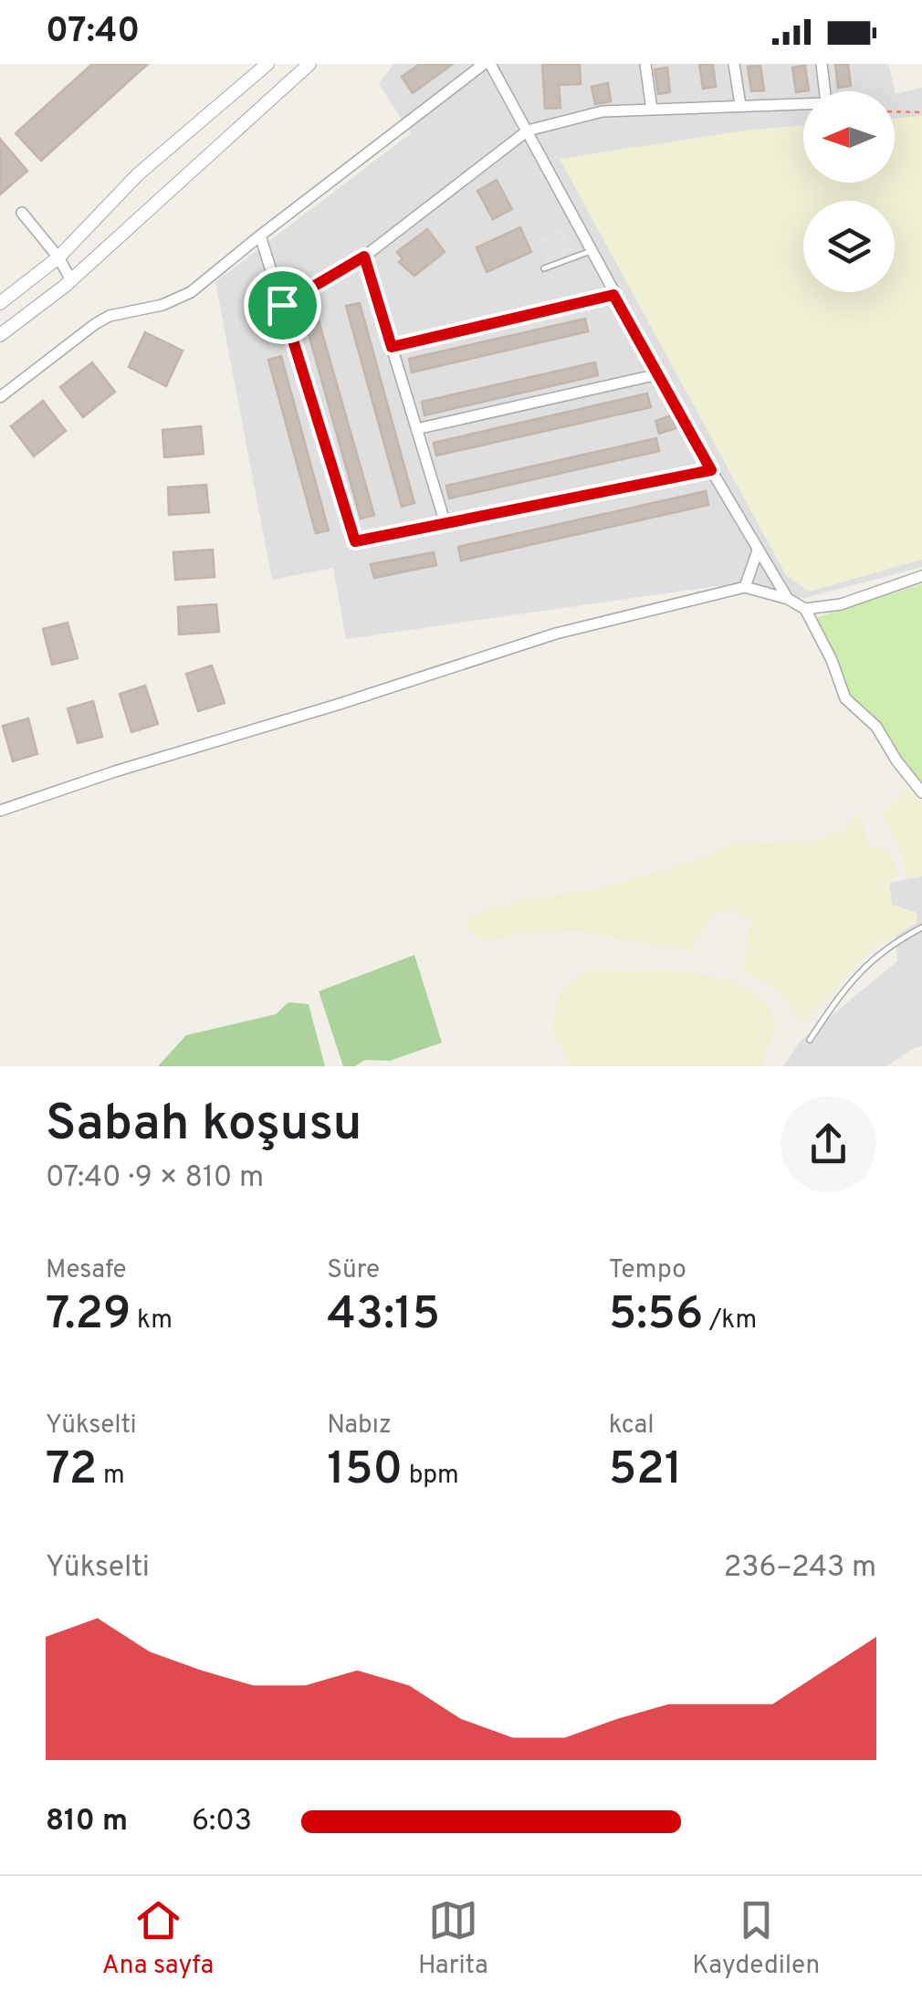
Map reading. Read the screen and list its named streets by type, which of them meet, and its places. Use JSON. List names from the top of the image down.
{
  "north": "left",
  "page": {
    "status": "07:40",
    "heading": ["Sabah koşusu", "07:40 · 9 × 810 m"],
    "stats": [
      ["Mesafe", "7.29 km"],
      ["Süre", "43:15"],
      ["Tempo", "5:56 /km"],
      ["Yükselti", "72 m"],
      ["Nabız", "150 bpm"],
      ["kcal", "521"]
    ],
    "chart": ["Yükselti", "236–243 m"],
    "list": [
      {
        "name": "810 m",
        "note": "6:03"
      }
    ],
    "tabs": ["Ana sayfa", "Harita", "Kaydedilen"]
  }
}
